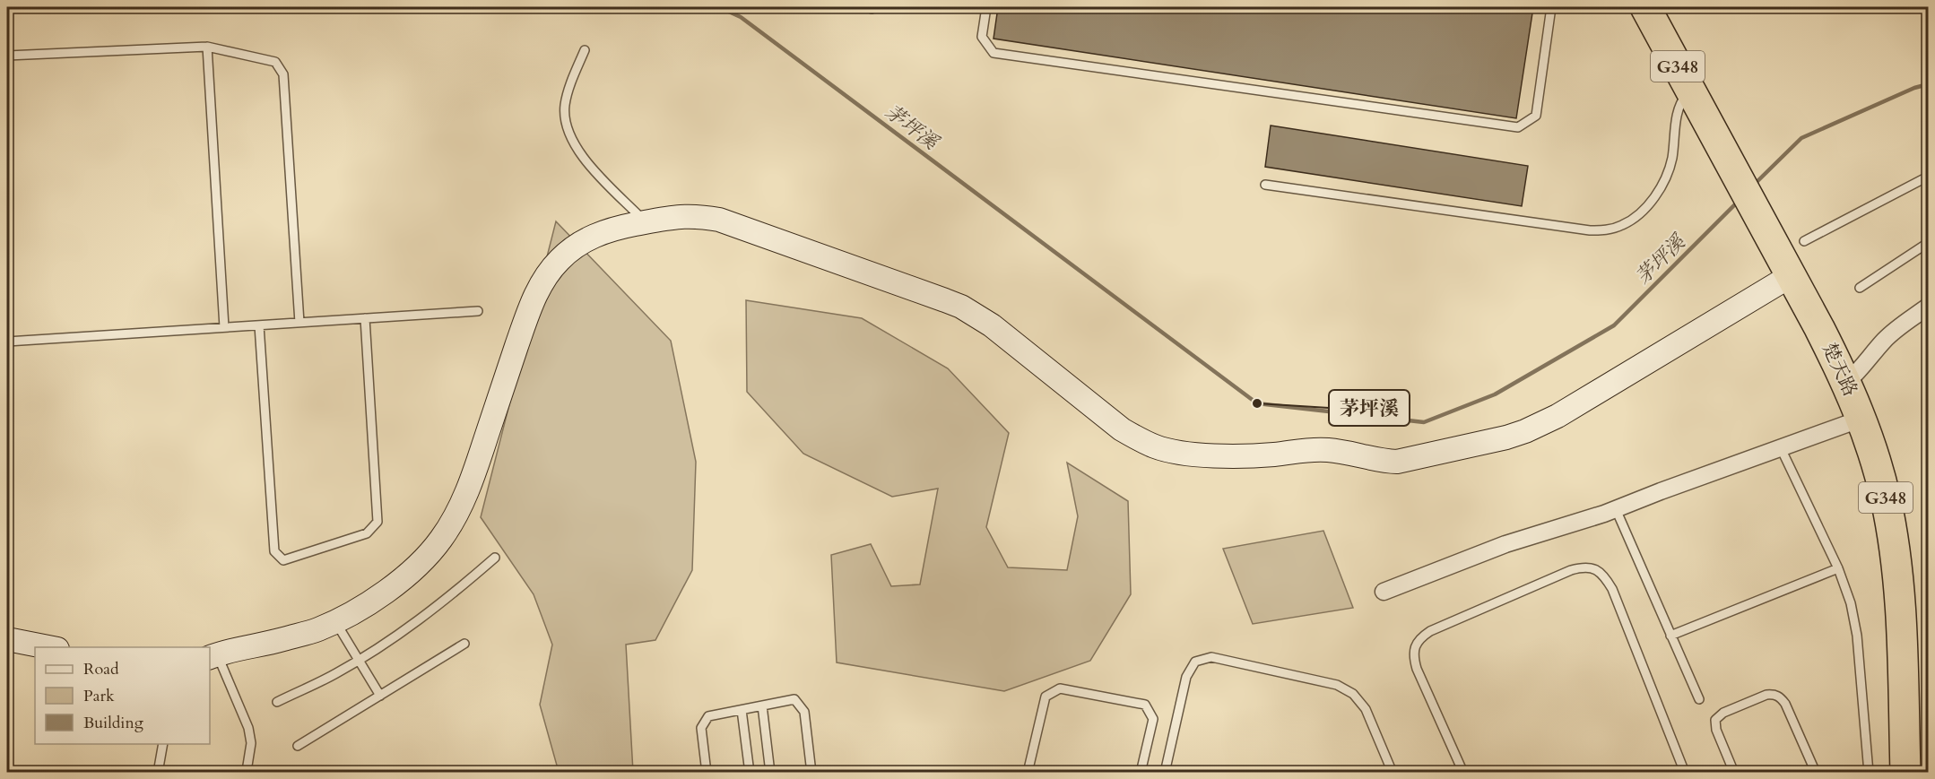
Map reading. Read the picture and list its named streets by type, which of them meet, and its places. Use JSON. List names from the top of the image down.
{
  "streets": {
    "highway": ["G348", "楚天路"]
  },
  "water": ["茅坪溪"],
  "places": ["茅坪溪"],
  "legend": ["Road", "Park", "Building"]
}
